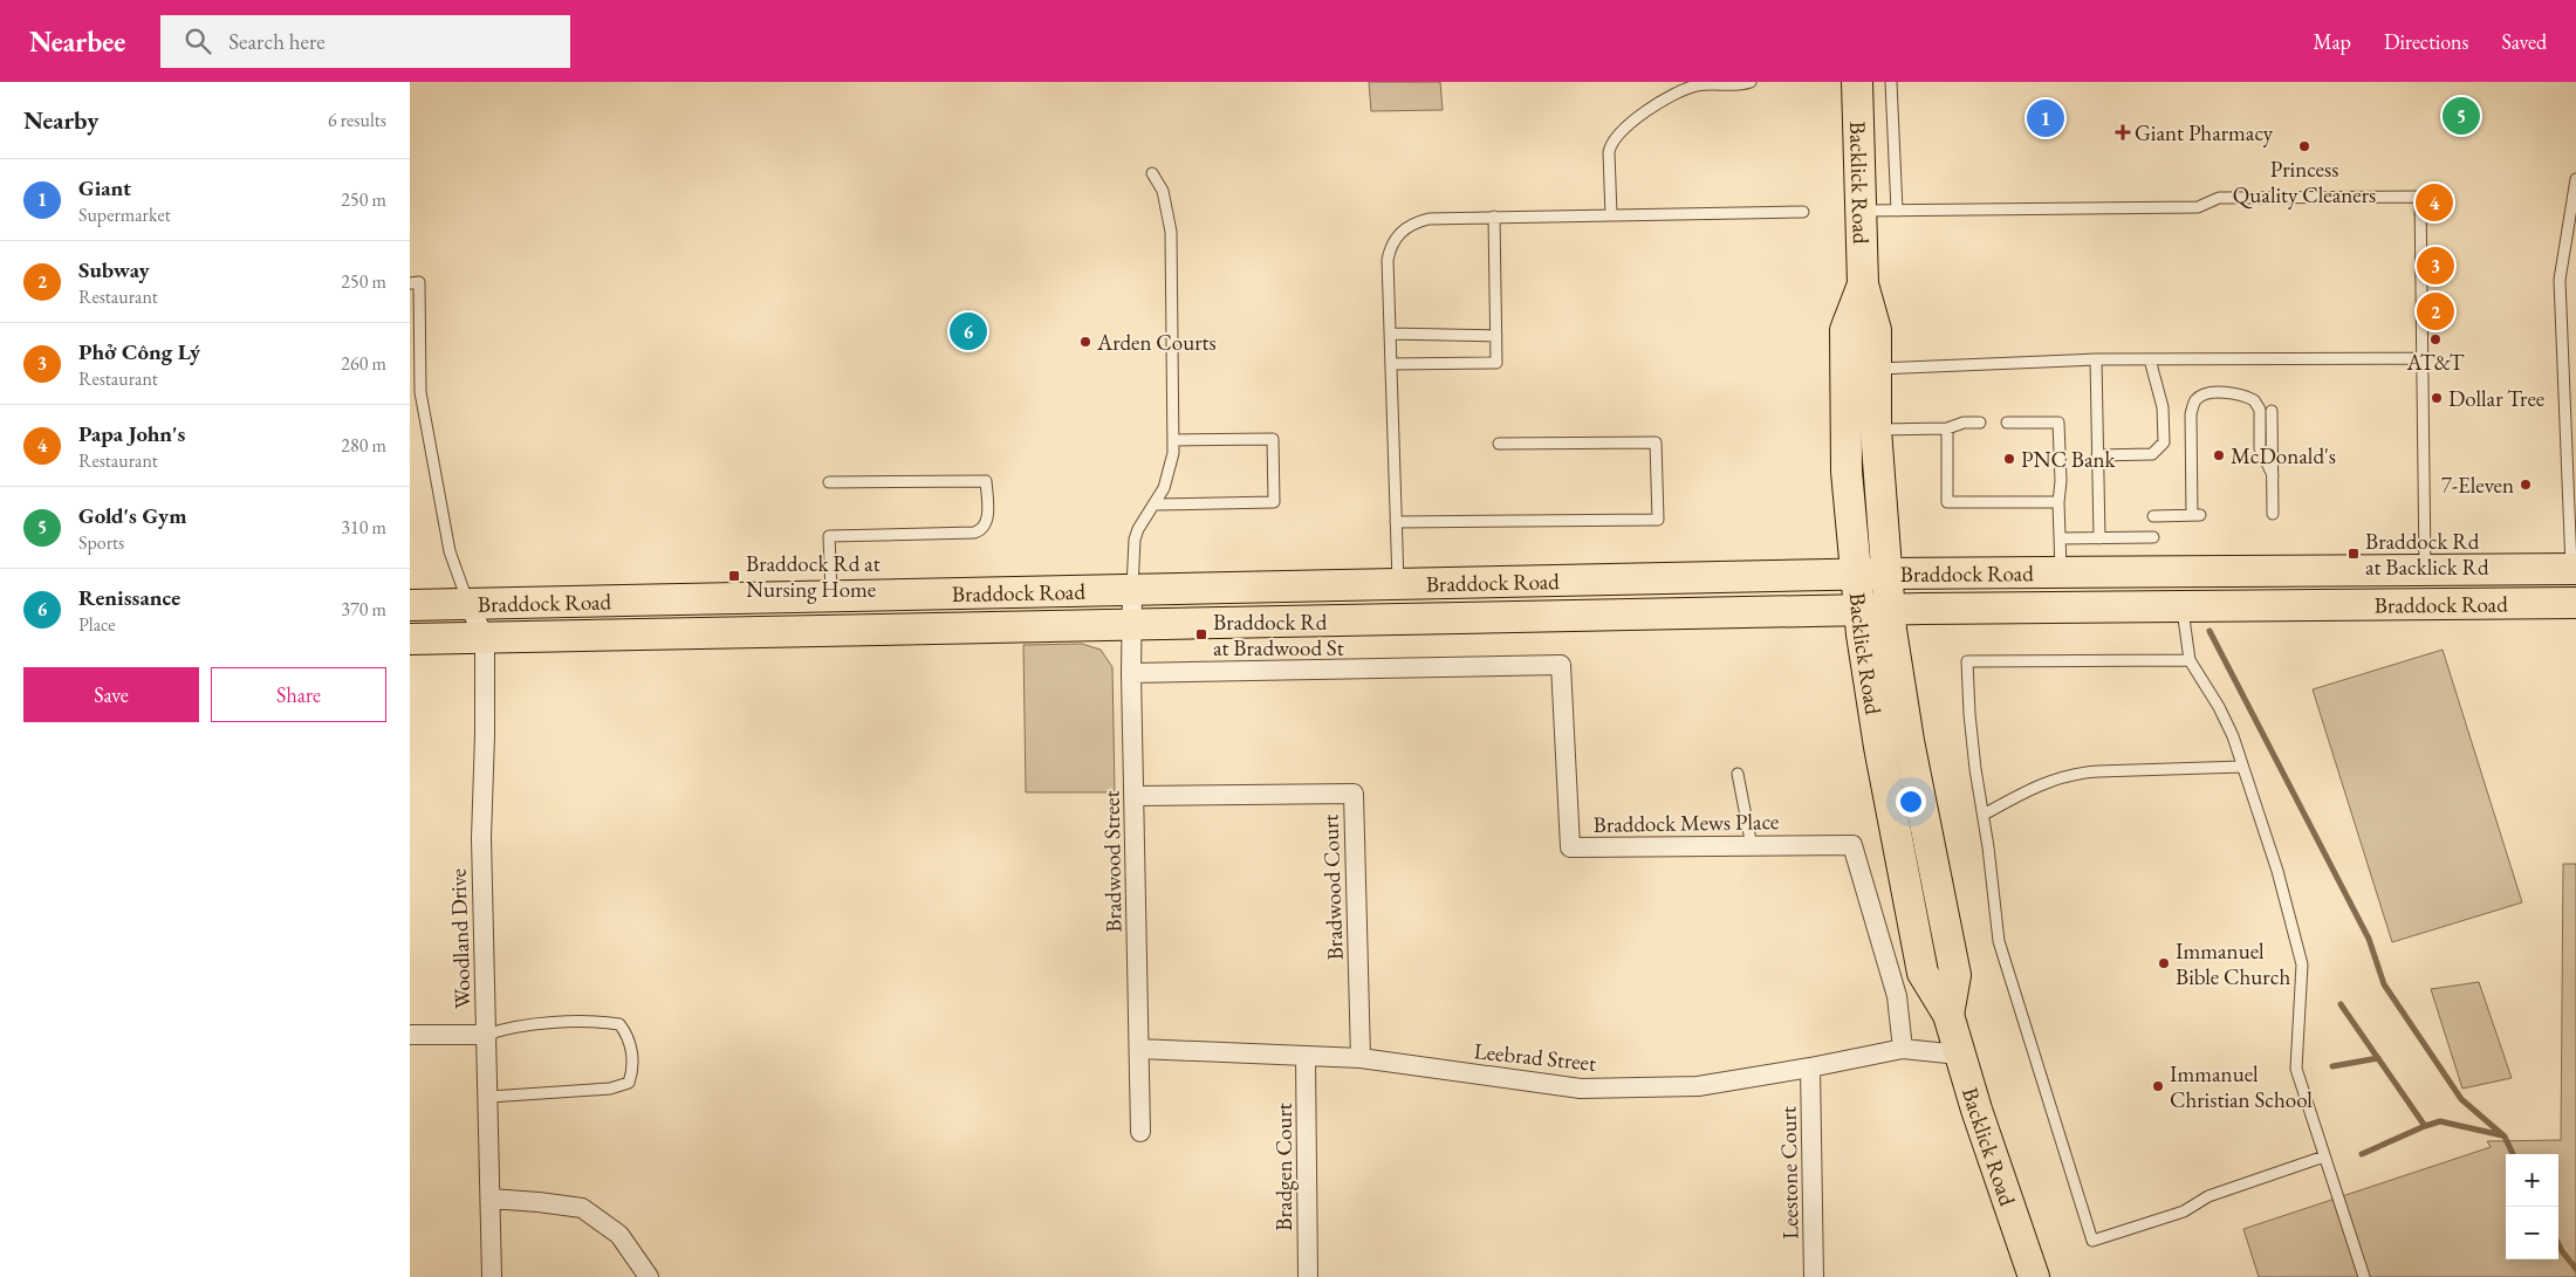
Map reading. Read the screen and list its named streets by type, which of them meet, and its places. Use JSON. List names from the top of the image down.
{
  "streets": {
    "main road": ["Backlick Road", "Braddock Road"],
    "street": [
      "Braddock Mews Place",
      "Bradwood Street",
      "Bradwood Court",
      "Woodland Drive",
      "Leebrad Street",
      "Bradgen Court",
      "Leestone Court"
    ]
  },
  "crossings": [
    ["Backlick Road", "Braddock Road"],
    ["Backlick Road", "Leebrad Street"],
    ["Braddock Road", "Bradwood Street"],
    ["Braddock Road", "Woodland Drive"],
    ["Braddock Mews Place", "Bradwood Street"],
    ["Braddock Mews Place", "Leebrad Street"],
    ["Bradwood Street", "Bradwood Court"],
    ["Bradwood Street", "Leebrad Street"],
    ["Bradwood Court", "Leebrad Street"],
    ["Leebrad Street", "Bradgen Court"],
    ["Leebrad Street", "Leestone Court"]
  ],
  "places": {
    "health": ["Giant Pharmacy"],
    "other": [
      "Princess Quality Cleaners",
      "AT&T",
      "Arden Courts",
      "Dollar Tree",
      "McDonald's",
      "PNC Bank",
      "7-Eleven",
      "Immanuel Bible Church",
      "Immanuel Christian School"
    ],
    "transit": ["Braddock Rd at Backlick Rd", "Braddock Rd at Nursing Home", "Braddock Rd at Bradwood St"]
  },
  "page": {
    "header": "Nearbee",
    "search": "Search here",
    "nav": ["Map", "Directions", "Saved"],
    "heading": ["Nearby", "6 results"],
    "pins": [
      "5",
      "1",
      "4",
      "3",
      "2",
      "6"
    ],
    "list": [
      {
        "mark": "1",
        "name": "Giant",
        "note": "Supermarket",
        "value": "250 m"
      },
      {
        "mark": "2",
        "name": "Subway",
        "note": "Restaurant",
        "value": "250 m"
      },
      {
        "mark": "3",
        "name": "Phở Công Lý",
        "note": "Restaurant",
        "value": "260 m"
      },
      {
        "mark": "4",
        "name": "Papa John's",
        "note": "Restaurant",
        "value": "280 m"
      },
      {
        "mark": "5",
        "name": "Gold's Gym",
        "note": "Sports",
        "value": "310 m"
      },
      {
        "mark": "6",
        "name": "Renissance",
        "note": "Place",
        "value": "370 m"
      }
    ],
    "buttons": ["Save", "Share"],
    "map_buttons": ["+", "−"]
  }
}
